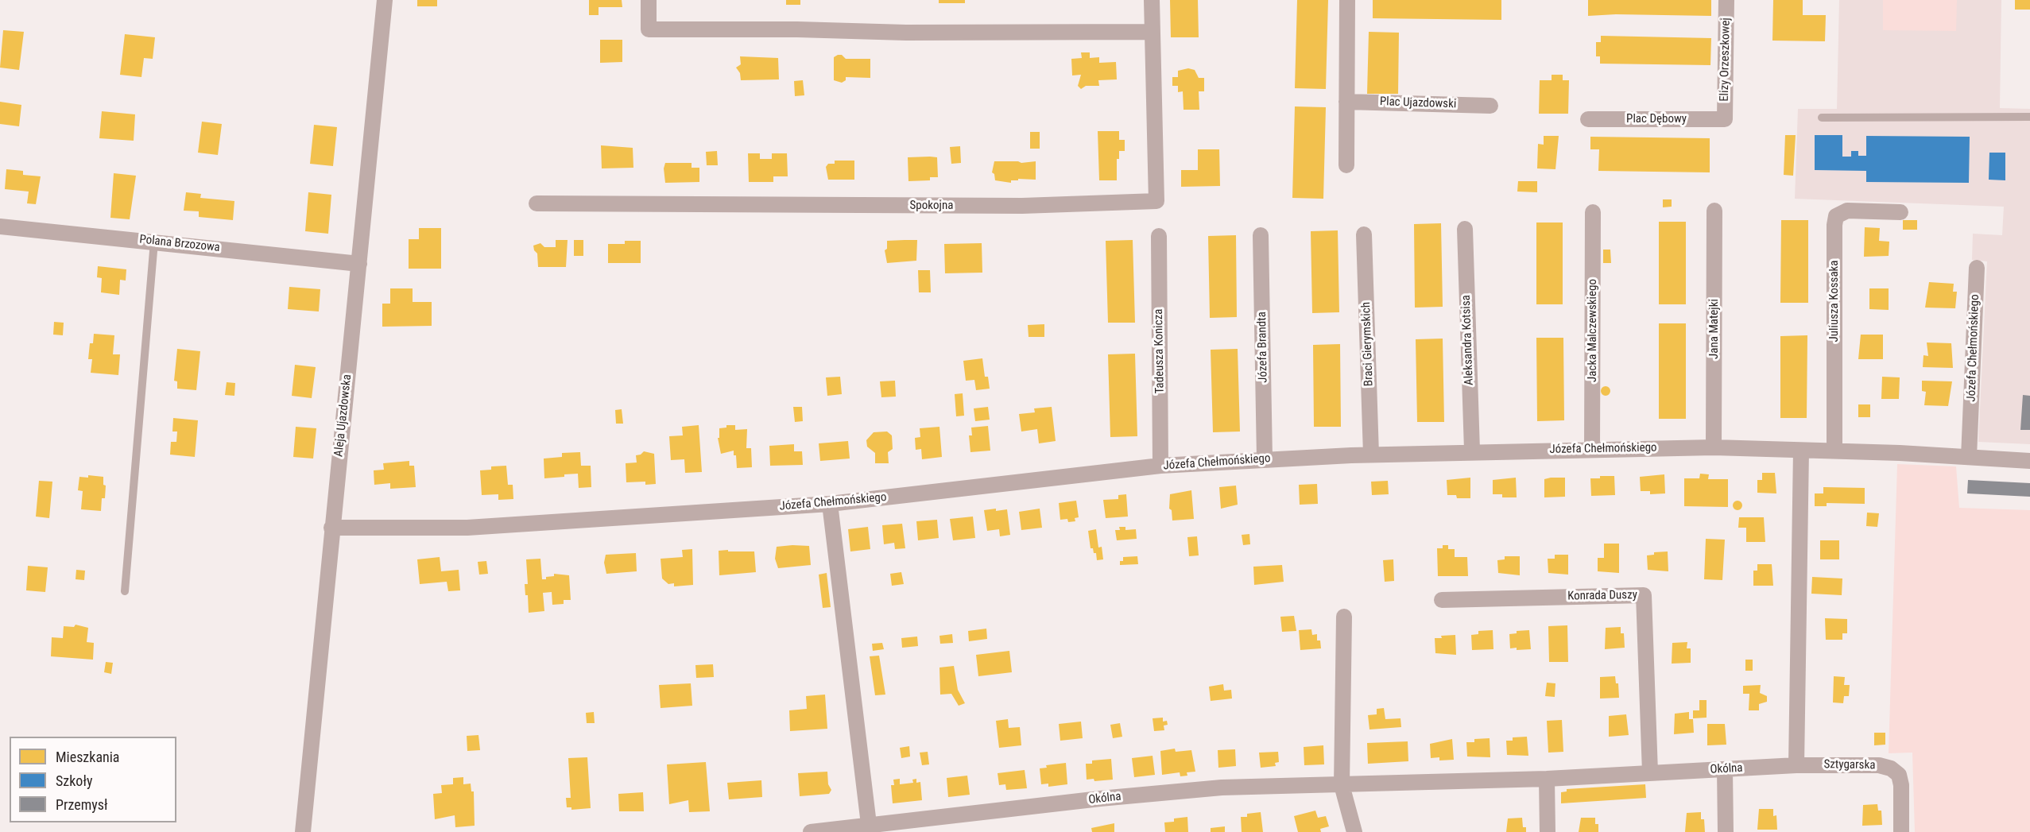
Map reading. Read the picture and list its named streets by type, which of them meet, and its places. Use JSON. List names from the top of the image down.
{
  "streets": {
    "street": [
      "Elizy Orzeszkowej",
      "Plac Ujazdowski",
      "Plac Dębowy",
      "Spokojna",
      "Polana Brzozowa",
      "Juliusza Kossaka",
      "Jana Matejki",
      "Jacka Malczewskiego",
      "Aleksandra Kotsisa",
      "Braci Gierymskich",
      "Józefa Brandta",
      "Józefa Chełmońskiego",
      "Tadeusza Konicza",
      "Aleja Ujazdowska",
      "Konrada Duszy",
      "Sztygarska",
      "Okólna"
    ]
  },
  "crossings": [
    ["Elizy Orzeszkowej", "Plac Dębowy"],
    ["Polana Brzozowa", "Aleja Ujazdowska"],
    ["Juliusza Kossaka", "Józefa Chełmońskiego"],
    ["Jana Matejki", "Józefa Chełmońskiego"],
    ["Jacka Malczewskiego", "Józefa Chełmońskiego"],
    ["Aleksandra Kotsisa", "Józefa Chełmońskiego"],
    ["Braci Gierymskich", "Józefa Chełmońskiego"],
    ["Józefa Brandta", "Józefa Chełmońskiego"],
    ["Józefa Chełmońskiego", "Tadeusza Konicza"],
    ["Józefa Chełmońskiego", "Aleja Ujazdowska"],
    ["Konrada Duszy", "Okólna"],
    ["Sztygarska", "Okólna"]
  ],
  "legend": ["Mieszkania", "Szkoły", "Przemysł"]
}
